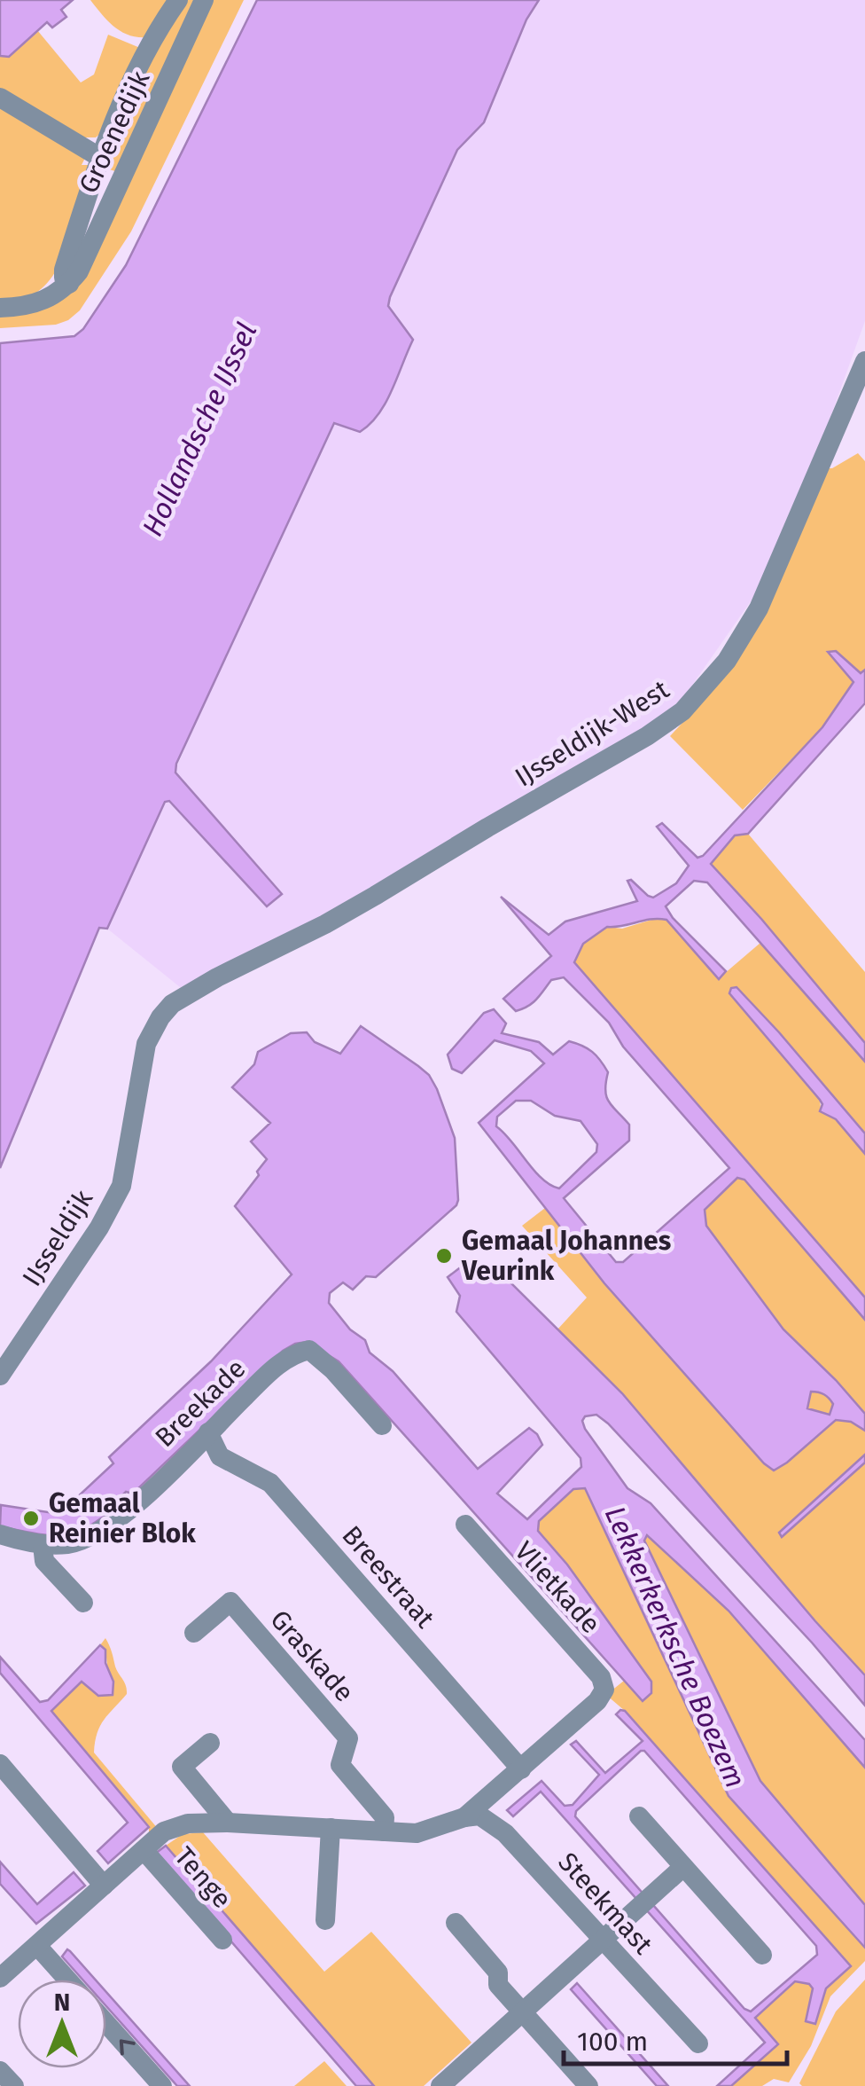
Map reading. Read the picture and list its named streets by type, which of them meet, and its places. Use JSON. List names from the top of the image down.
{
  "streets": {
    "street": [
      "Groenedijk",
      "IJsseldijk-West",
      "IJsseldijk",
      "Breekade",
      "Breestraat",
      "Vlietkade",
      "Graskade",
      "Tenge",
      "Steekmast"
    ]
  },
  "crossings": [
    ["IJsseldijk-West", "IJsseldijk"],
    ["Breekade", "Breestraat"],
    ["Breestraat", "Vlietkade"]
  ],
  "water": ["Hollandsche IJssel", "Lekkerkerksche Boezem"],
  "places": ["Gemaal Johannes Veurink", "Gemaal Reinier Blok"],
  "scale_bar": "100 m",
  "north": "top"
}
